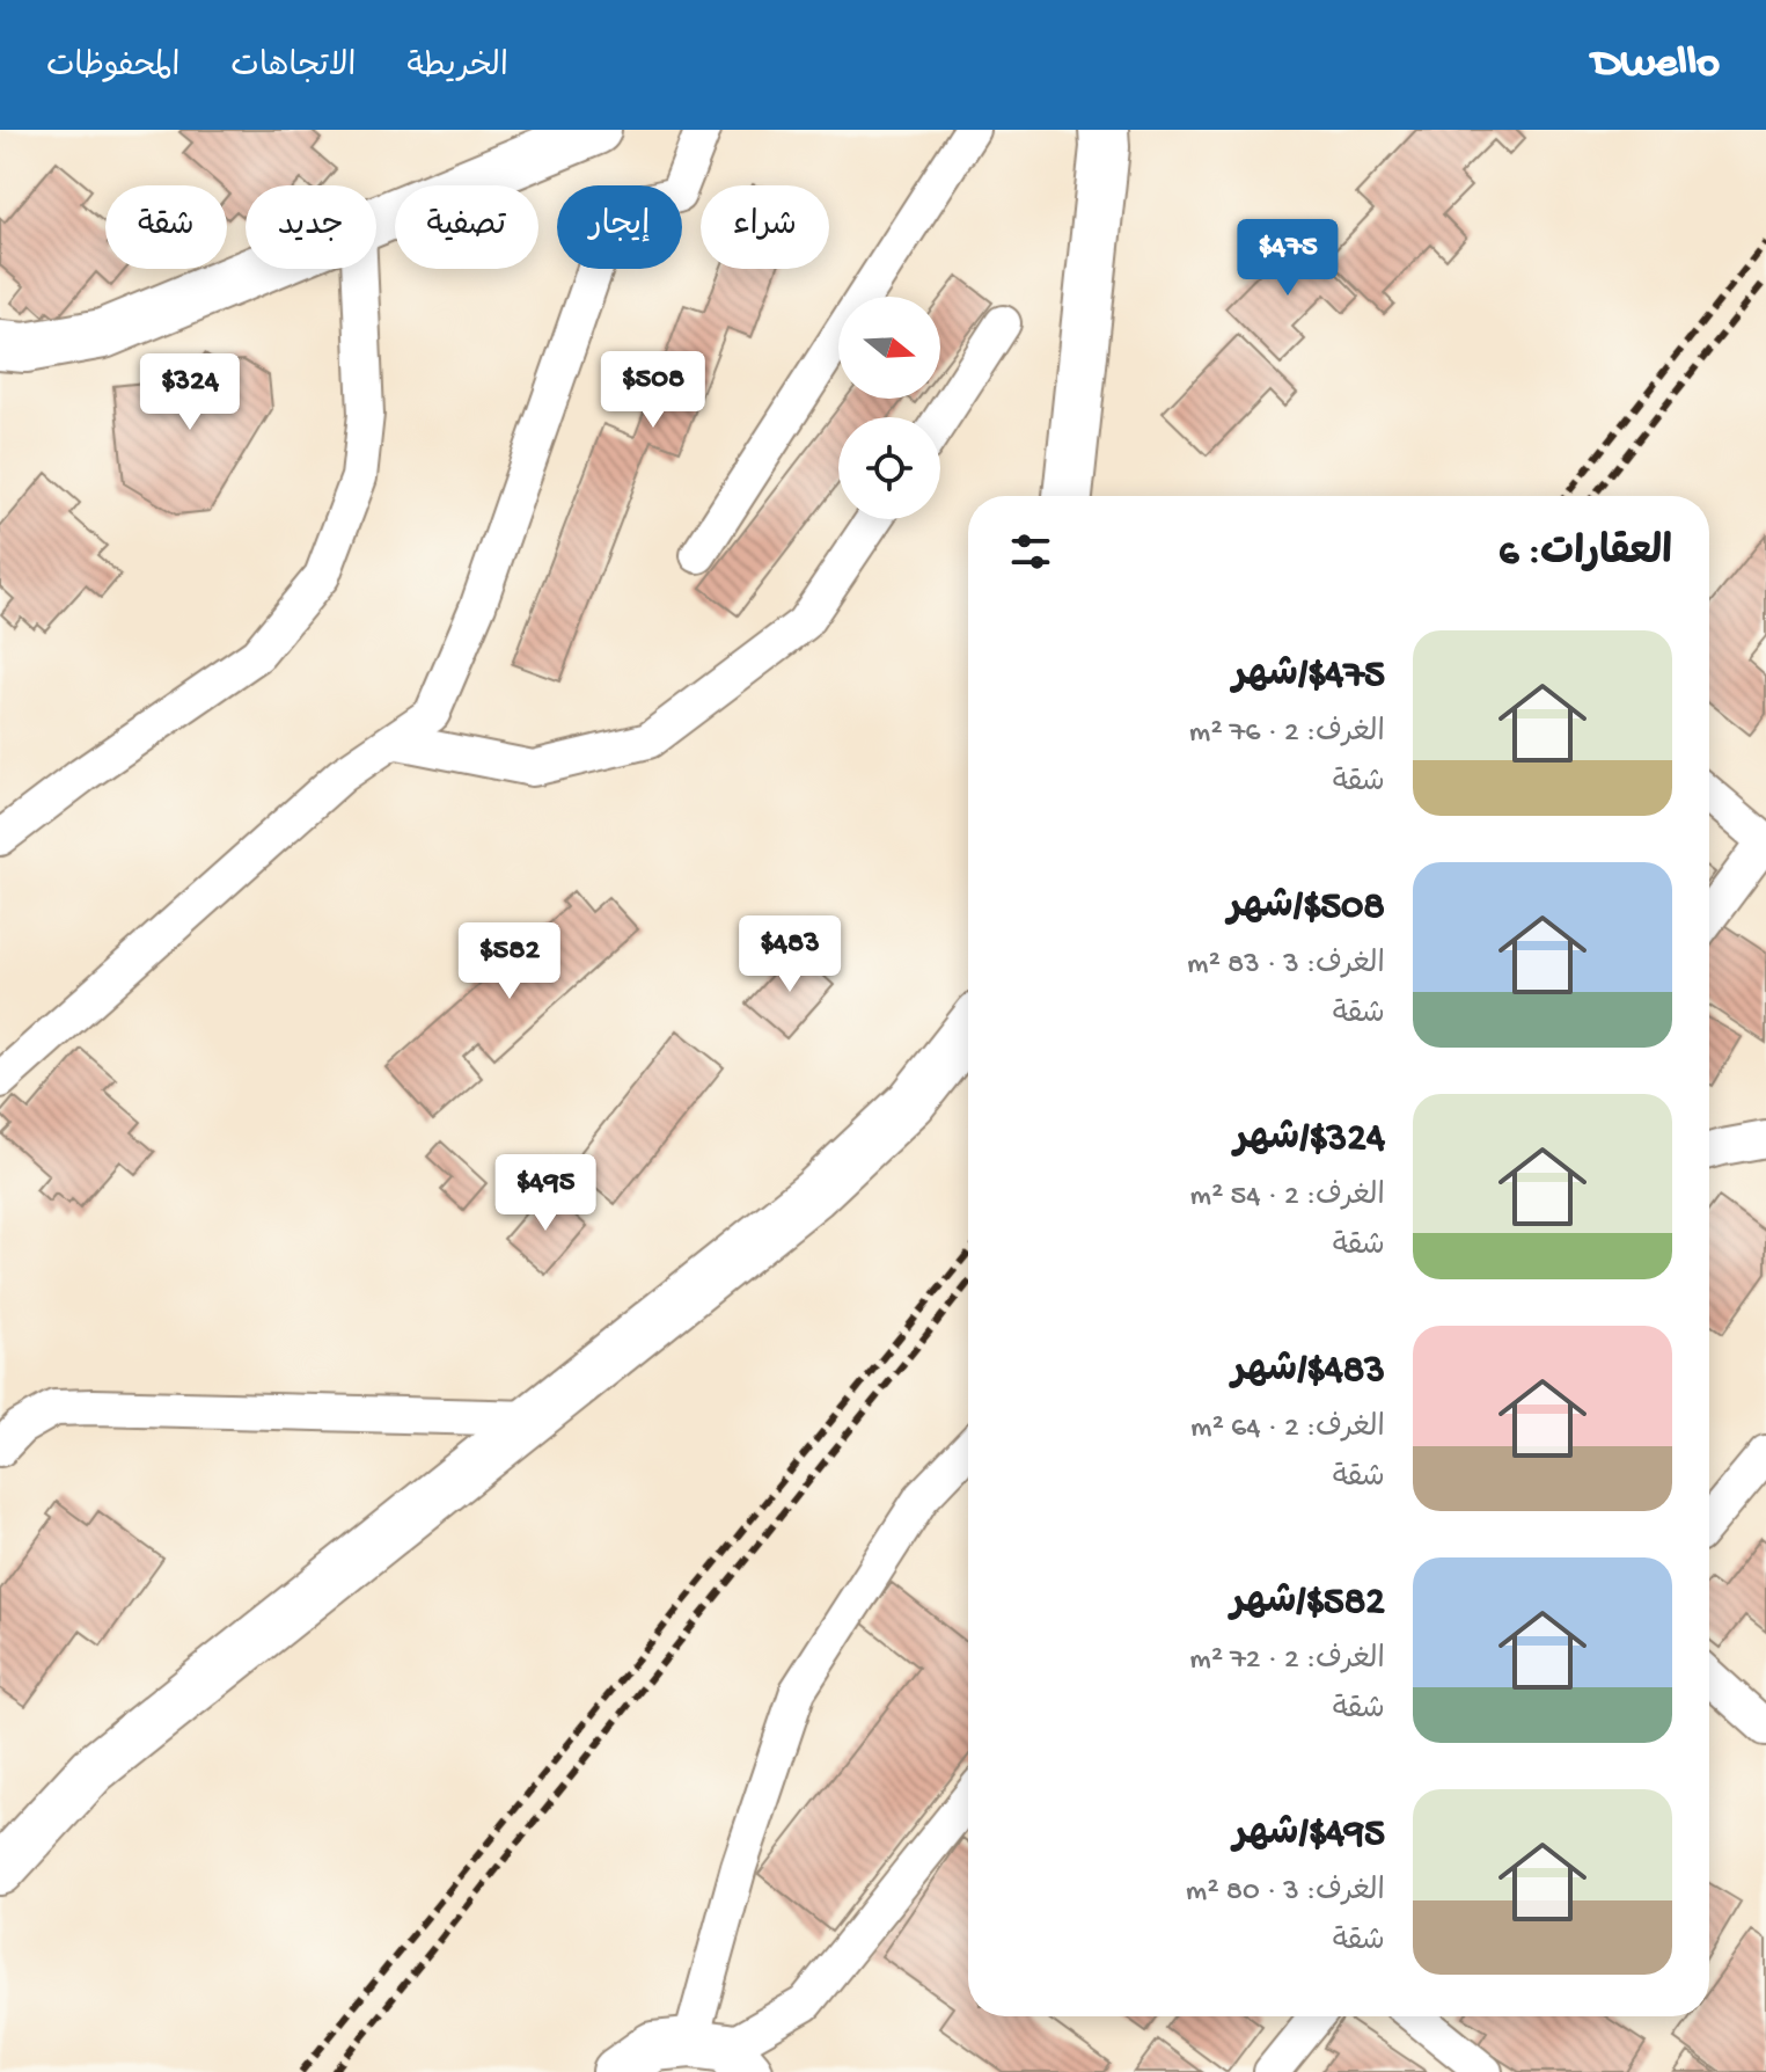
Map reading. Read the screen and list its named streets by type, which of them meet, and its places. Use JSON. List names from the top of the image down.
{
  "north": "right",
  "page": {
    "header": "Dwello",
    "nav": ["الخريطة", "الاتجاهات", "المحفوظات"],
    "chip": [
      "شراء",
      "إيجار",
      "تصفية",
      "جديد",
      "شقة"
    ],
    "price": [
      "$475",
      "$508",
      "$324",
      "$483",
      "$582",
      "$495"
    ],
    "heading": "العقارات: 6",
    "list": [
      {
        "name": "$475/شهر",
        "note": "الغرف: 2 · 76 m² · شقة"
      },
      {
        "name": "$508/شهر",
        "note": "الغرف: 3 · 83 m² · شقة"
      },
      {
        "name": "$324/شهر",
        "note": "الغرف: 2 · 54 m² · شقة"
      },
      {
        "name": "$483/شهر",
        "note": "الغرف: 2 · 64 m² · شقة"
      },
      {
        "name": "$582/شهر",
        "note": "الغرف: 2 · 72 m² · شقة"
      },
      {
        "name": "$495/شهر",
        "note": "الغرف: 3 · 80 m² · شقة"
      }
    ]
  }
}
